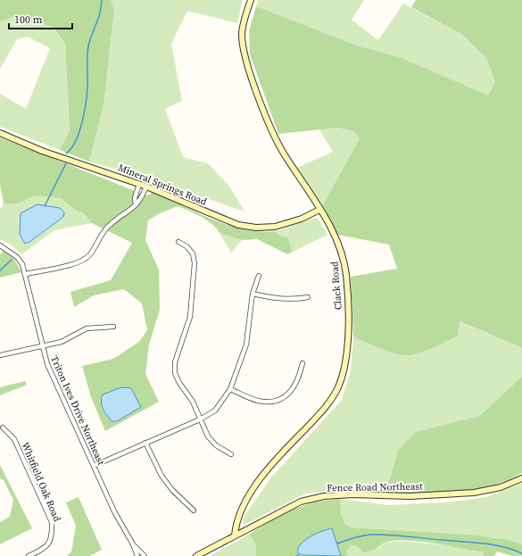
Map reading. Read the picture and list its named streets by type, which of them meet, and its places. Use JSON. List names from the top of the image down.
{
  "streets": {
    "street": [
      "Mineral Springs Road",
      "Clack Road",
      "Triton Ives Drive Northeast",
      "Whitfield Oak Road",
      "Fence Road Northeast"
    ]
  },
  "crossings": [
    ["Mineral Springs Road", "Clack Road"],
    ["Clack Road", "Fence Road Northeast"]
  ],
  "scale_bar": "100 m"
}
